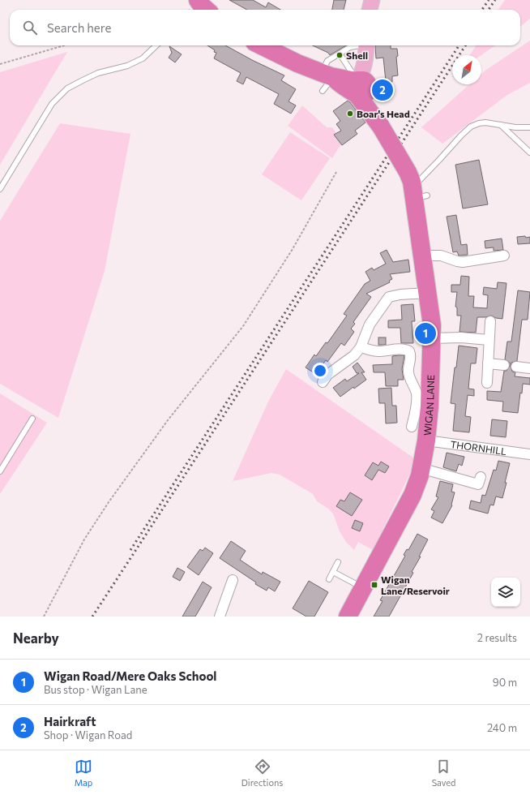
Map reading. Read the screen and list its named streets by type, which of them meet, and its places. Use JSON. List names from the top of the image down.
{
  "streets": {
    "highway": ["WIGAN LANE"],
    "street": ["THORNHILL"]
  },
  "crossings": [
    ["WIGAN LANE", "THORNHILL"]
  ],
  "places": {
    "other": ["Shell", "Boar's Head"],
    "transit": ["Wigan Lane/Reservoir"]
  },
  "north": "top right",
  "page": {
    "search": "Search here",
    "pins": ["2", "1"],
    "heading": ["Nearby", "2 results"],
    "list": [
      {
        "mark": "1",
        "name": "Wigan Road/Mere Oaks School",
        "note": "Bus stop · Wigan Lane",
        "value": "90 m"
      },
      {
        "mark": "2",
        "name": "Hairkraft",
        "note": "Shop · Wigan Road",
        "value": "240 m"
      }
    ],
    "nav": ["Map", "Directions", "Saved"]
  }
}
